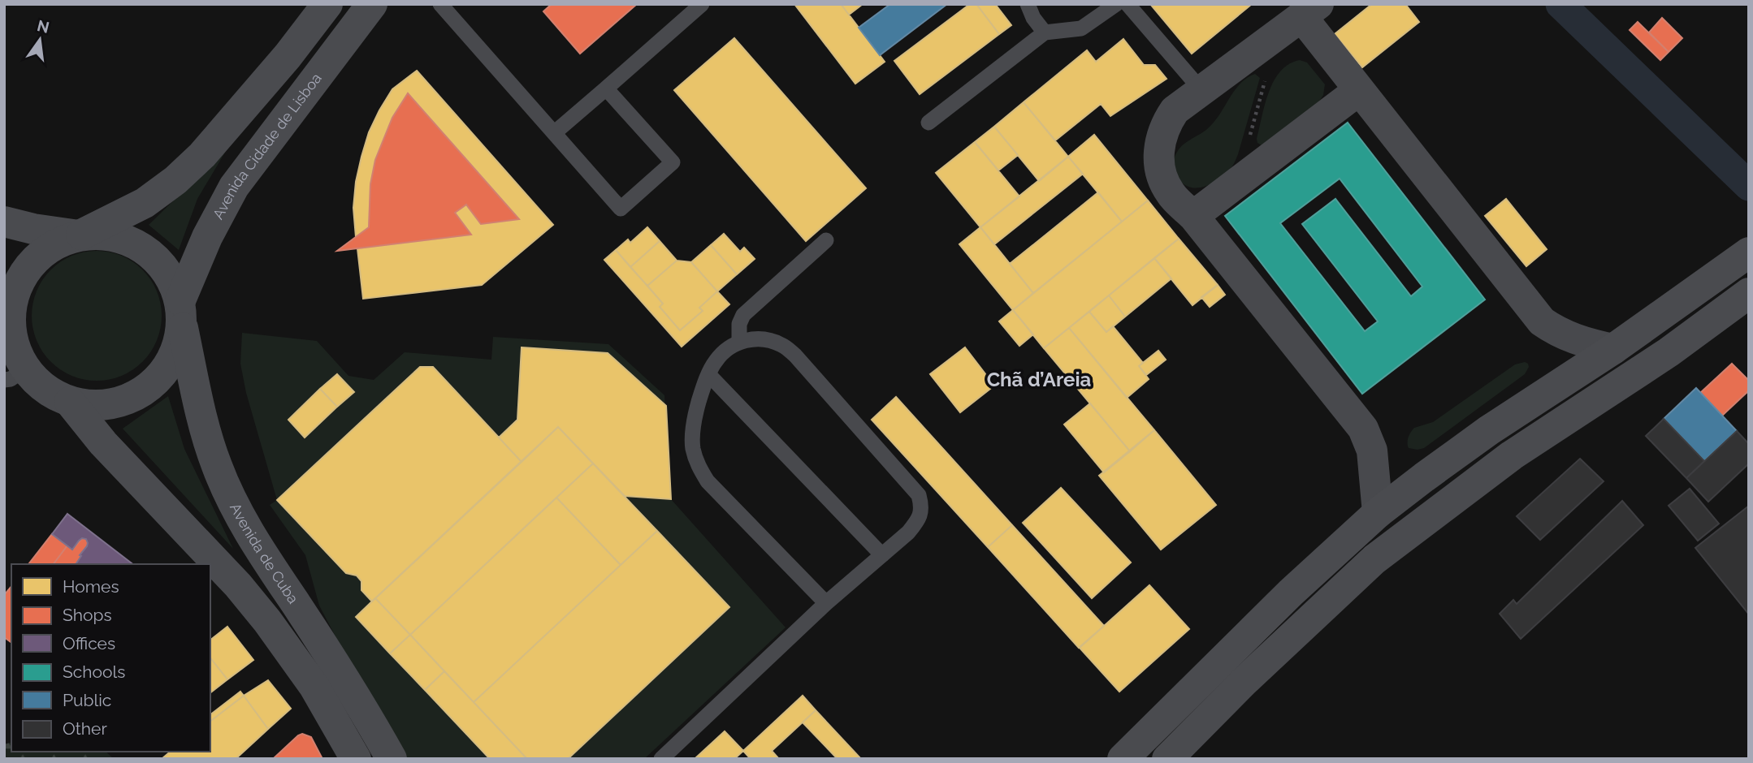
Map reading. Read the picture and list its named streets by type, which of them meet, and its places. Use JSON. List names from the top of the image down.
{
  "streets": {
    "main road": ["Avenida Cidade de Lisboa", "Avenida de Cuba"]
  },
  "crossings": [
    ["Avenida Cidade de Lisboa", "Avenida de Cuba"]
  ],
  "districts": ["Chã d’Areia"],
  "legend": [
    "Homes",
    "Shops",
    "Offices",
    "Schools",
    "Public",
    "Other"
  ],
  "north": "top"
}
